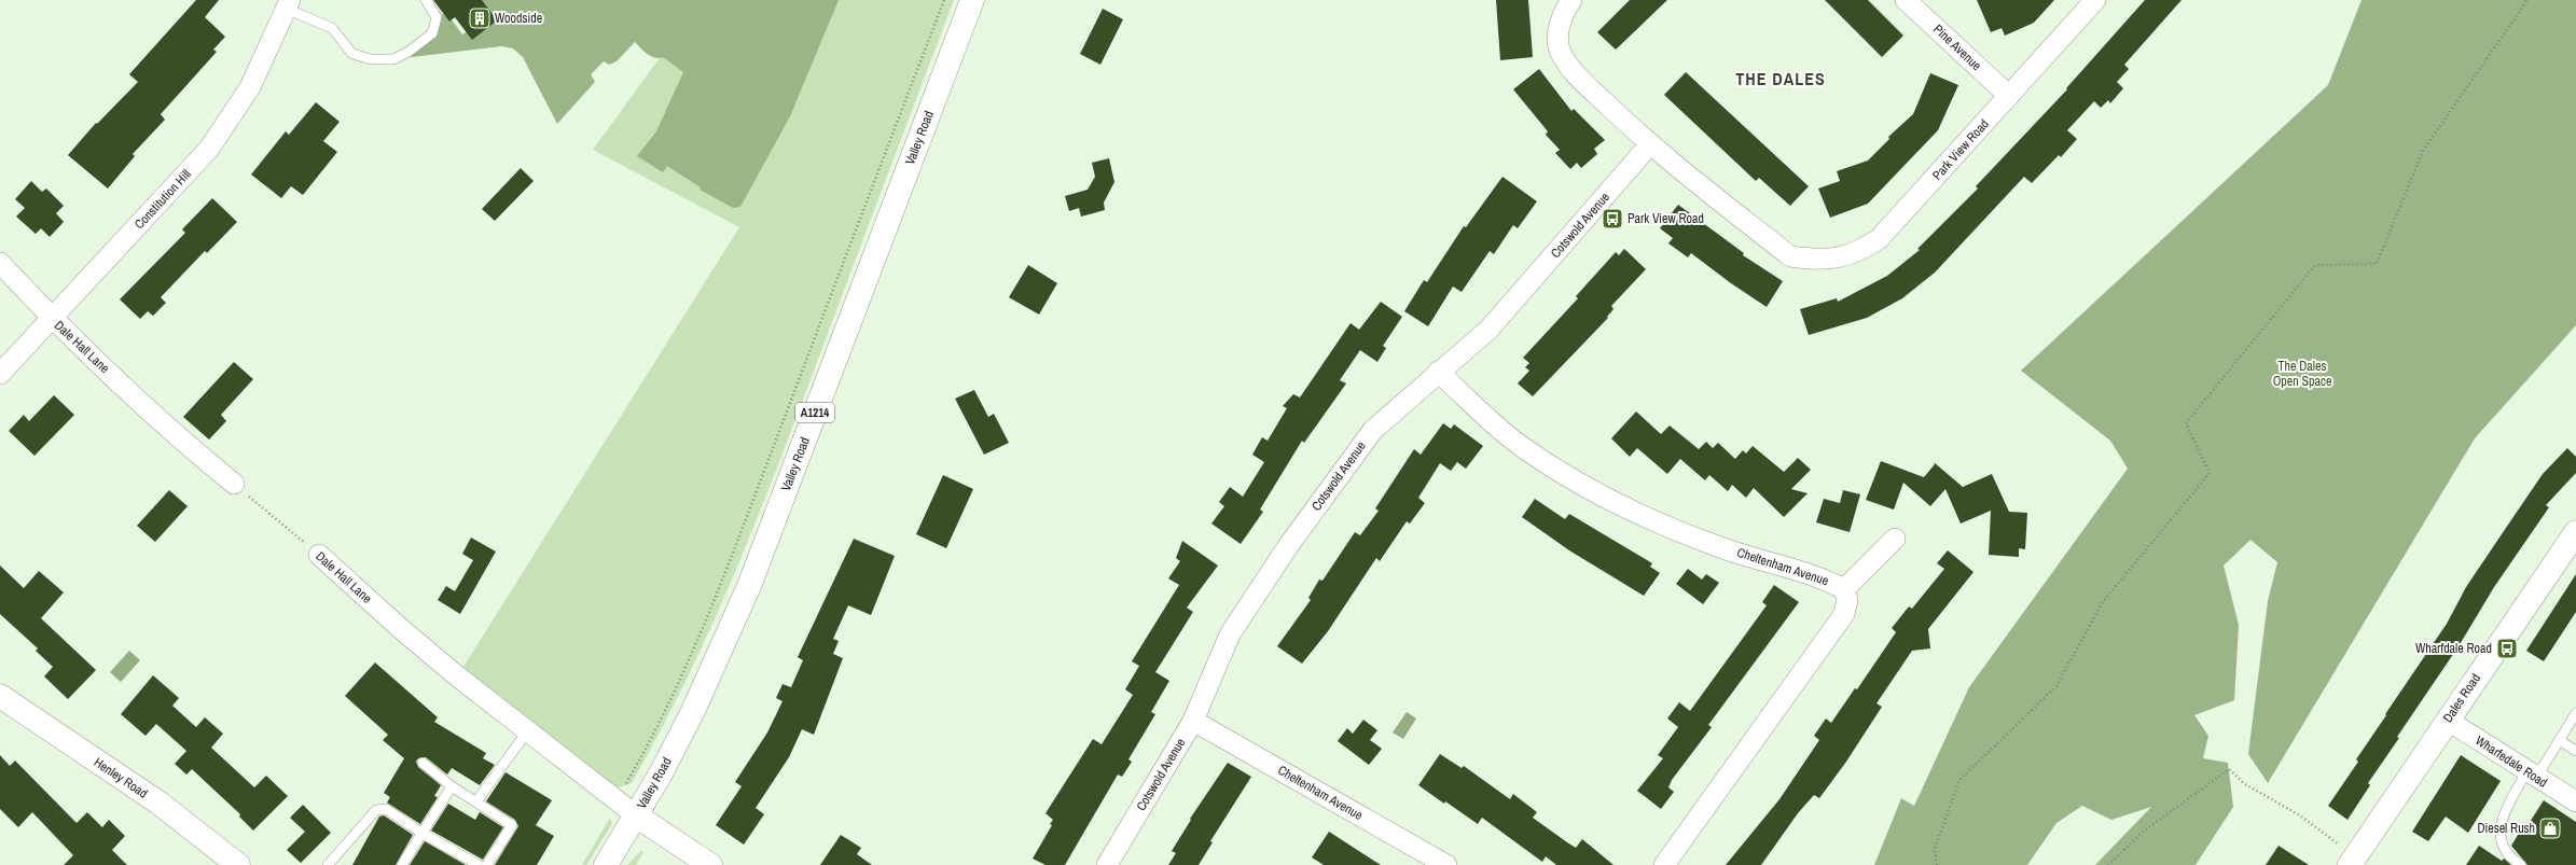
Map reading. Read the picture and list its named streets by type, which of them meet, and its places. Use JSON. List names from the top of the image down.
{
  "streets": {
    "main road": [
      "Valley Road",
      "Dale Hall Lane",
      "A1214",
      "Dales Road",
      "Henley Road"
    ],
    "street": [
      "Pine Avenue",
      "Park View Road",
      "Constitution Hill",
      "Cotswold Avenue",
      "Cheltenham Avenue",
      "Wharfedale Road"
    ]
  },
  "crossings": [
    ["Pine Avenue", "Park View Road"],
    ["Valley Road", "Dale Hall Lane"],
    ["Park View Road", "Cotswold Avenue"],
    ["Constitution Hill", "Dale Hall Lane"],
    ["Cotswold Avenue", "Cheltenham Avenue"],
    ["Dales Road", "Wharfedale Road"]
  ],
  "districts": ["THE DALES"],
  "parks": ["The Dales Open Space"],
  "places": {
    "building": ["Woodside"],
    "bus stop": ["Park View Road", "Wharfdale Road"],
    "shop": ["Diesel Rush"]
  }
}
